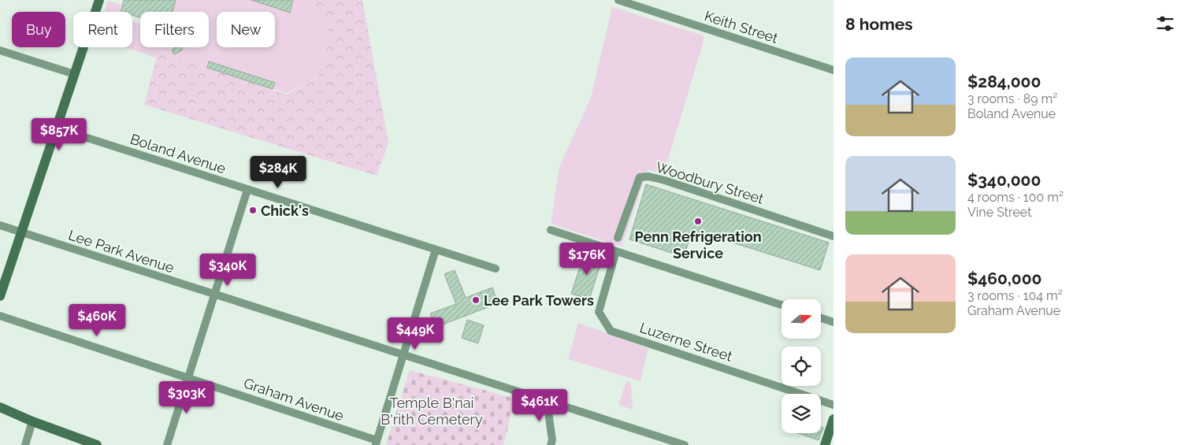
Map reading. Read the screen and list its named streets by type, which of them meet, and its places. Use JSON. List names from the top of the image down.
{
  "streets": {
    "street": [
      "Keith Street",
      "Boland Avenue",
      "Woodbury Street",
      "Lee Park Avenue",
      "Luzerne Street",
      "Graham Avenue"
    ]
  },
  "parks": ["Temple B'nai B'rith Cemetery"],
  "places": ["Chick's", "Penn Refrigeration Service", "Lee Park Towers"],
  "north": "right",
  "page": {
    "heading": "8 homes",
    "chip": [
      "Buy",
      "Rent",
      "Filters",
      "New"
    ],
    "list": [
      {
        "name": "$284,000",
        "note": "3 rooms · 89 m² · Boland Avenue"
      },
      {
        "name": "$340,000",
        "note": "4 rooms · 100 m² · Vine Street"
      },
      {
        "name": "$460,000",
        "note": "3 rooms · 104 m² · Graham Avenue"
      }
    ],
    "price": [
      "$857K",
      "$284K",
      "$176K",
      "$340K",
      "$460K",
      "$449K",
      "$303K",
      "$461K"
    ]
  }
}
